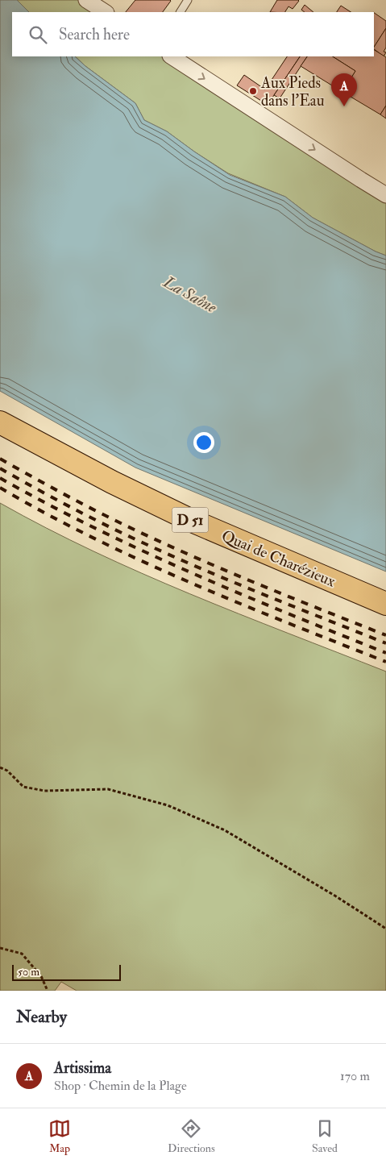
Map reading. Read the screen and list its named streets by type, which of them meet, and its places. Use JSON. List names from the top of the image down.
{
  "streets": {
    "main road": ["D 51", "Quai de Charézieux"]
  },
  "water": ["La Saône"],
  "places": ["Aux Pieds dans l'Eau"],
  "scale_bar": "50 m",
  "page": {
    "search": "Search here",
    "pins": "A",
    "scale": "50 m",
    "heading": "Nearby",
    "list": [
      {
        "mark": "A",
        "name": "Artissima",
        "note": "Shop · Chemin de la Plage",
        "value": "170 m"
      }
    ],
    "nav": ["Map", "Directions", "Saved"]
  }
}
